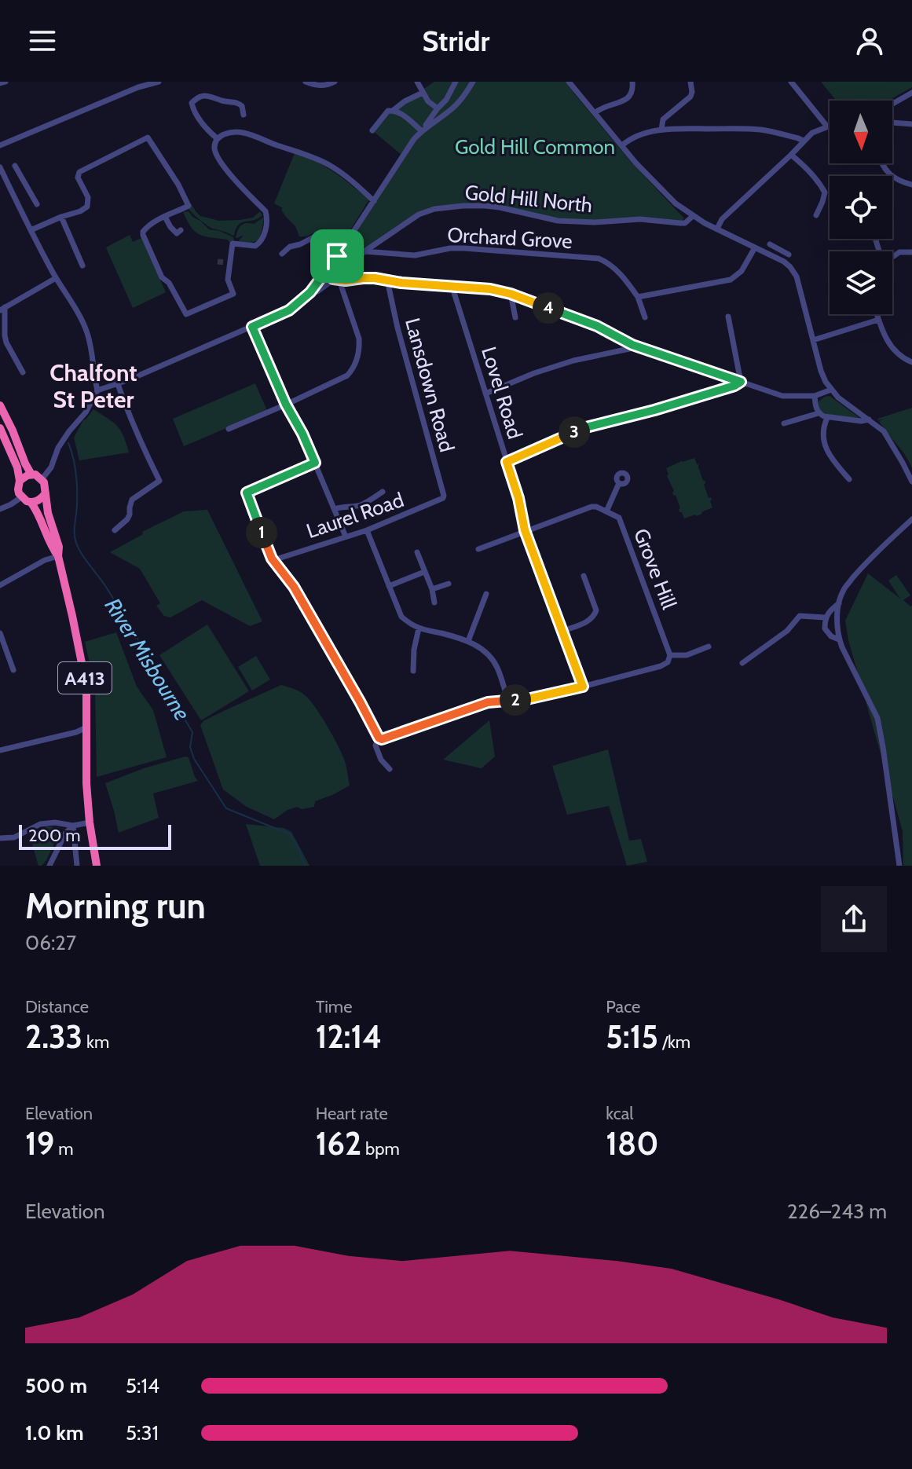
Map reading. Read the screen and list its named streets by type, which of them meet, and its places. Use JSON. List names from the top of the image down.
{
  "streets": {
    "highway": ["A413"],
    "street": [
      "Gold Hill North",
      "Orchard Grove",
      "Lansdown Road",
      "Lovel Road",
      "Laurel Road",
      "Grove Hill"
    ]
  },
  "crossings": [
    ["Gold Hill North", "Orchard Grove"],
    ["Lansdown Road", "Laurel Road"]
  ],
  "districts": ["Chalfont St Peter"],
  "water": ["River Misbourne"],
  "parks": ["Gold Hill Common"],
  "scale_bar": "200 m",
  "north": "bottom",
  "page": {
    "header": "Stridr",
    "pins": [
      "4",
      "3",
      "1",
      "2"
    ],
    "scale": "200 m",
    "heading": ["Morning run", "06:27"],
    "stats": [
      ["Distance", "2.33 km"],
      ["Time", "12:14"],
      ["Pace", "5:15 /km"],
      ["Elevation", "19 m"],
      ["Heart rate", "162 bpm"],
      ["kcal", "180"]
    ],
    "chart": ["Elevation", "226–243 m"],
    "list": [
      {
        "name": "500 m",
        "note": "5:14"
      },
      {
        "name": "1.0 km",
        "note": "5:31"
      }
    ]
  }
}
